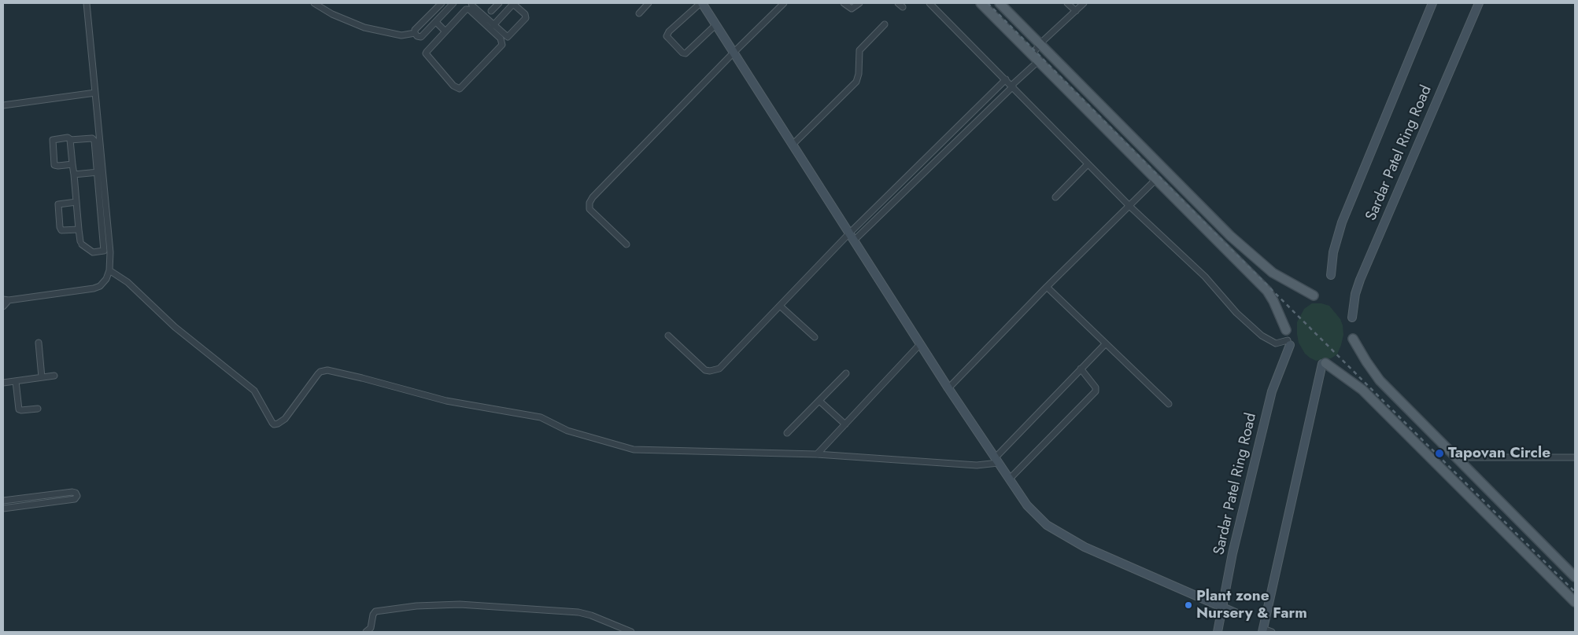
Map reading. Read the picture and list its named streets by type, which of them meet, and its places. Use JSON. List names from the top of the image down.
{
  "streets": {
    "street": ["Sardar Patel Ring Road"]
  },
  "places": ["Tapovan Circle", "Plant zone Nursery & Farm"]
}
